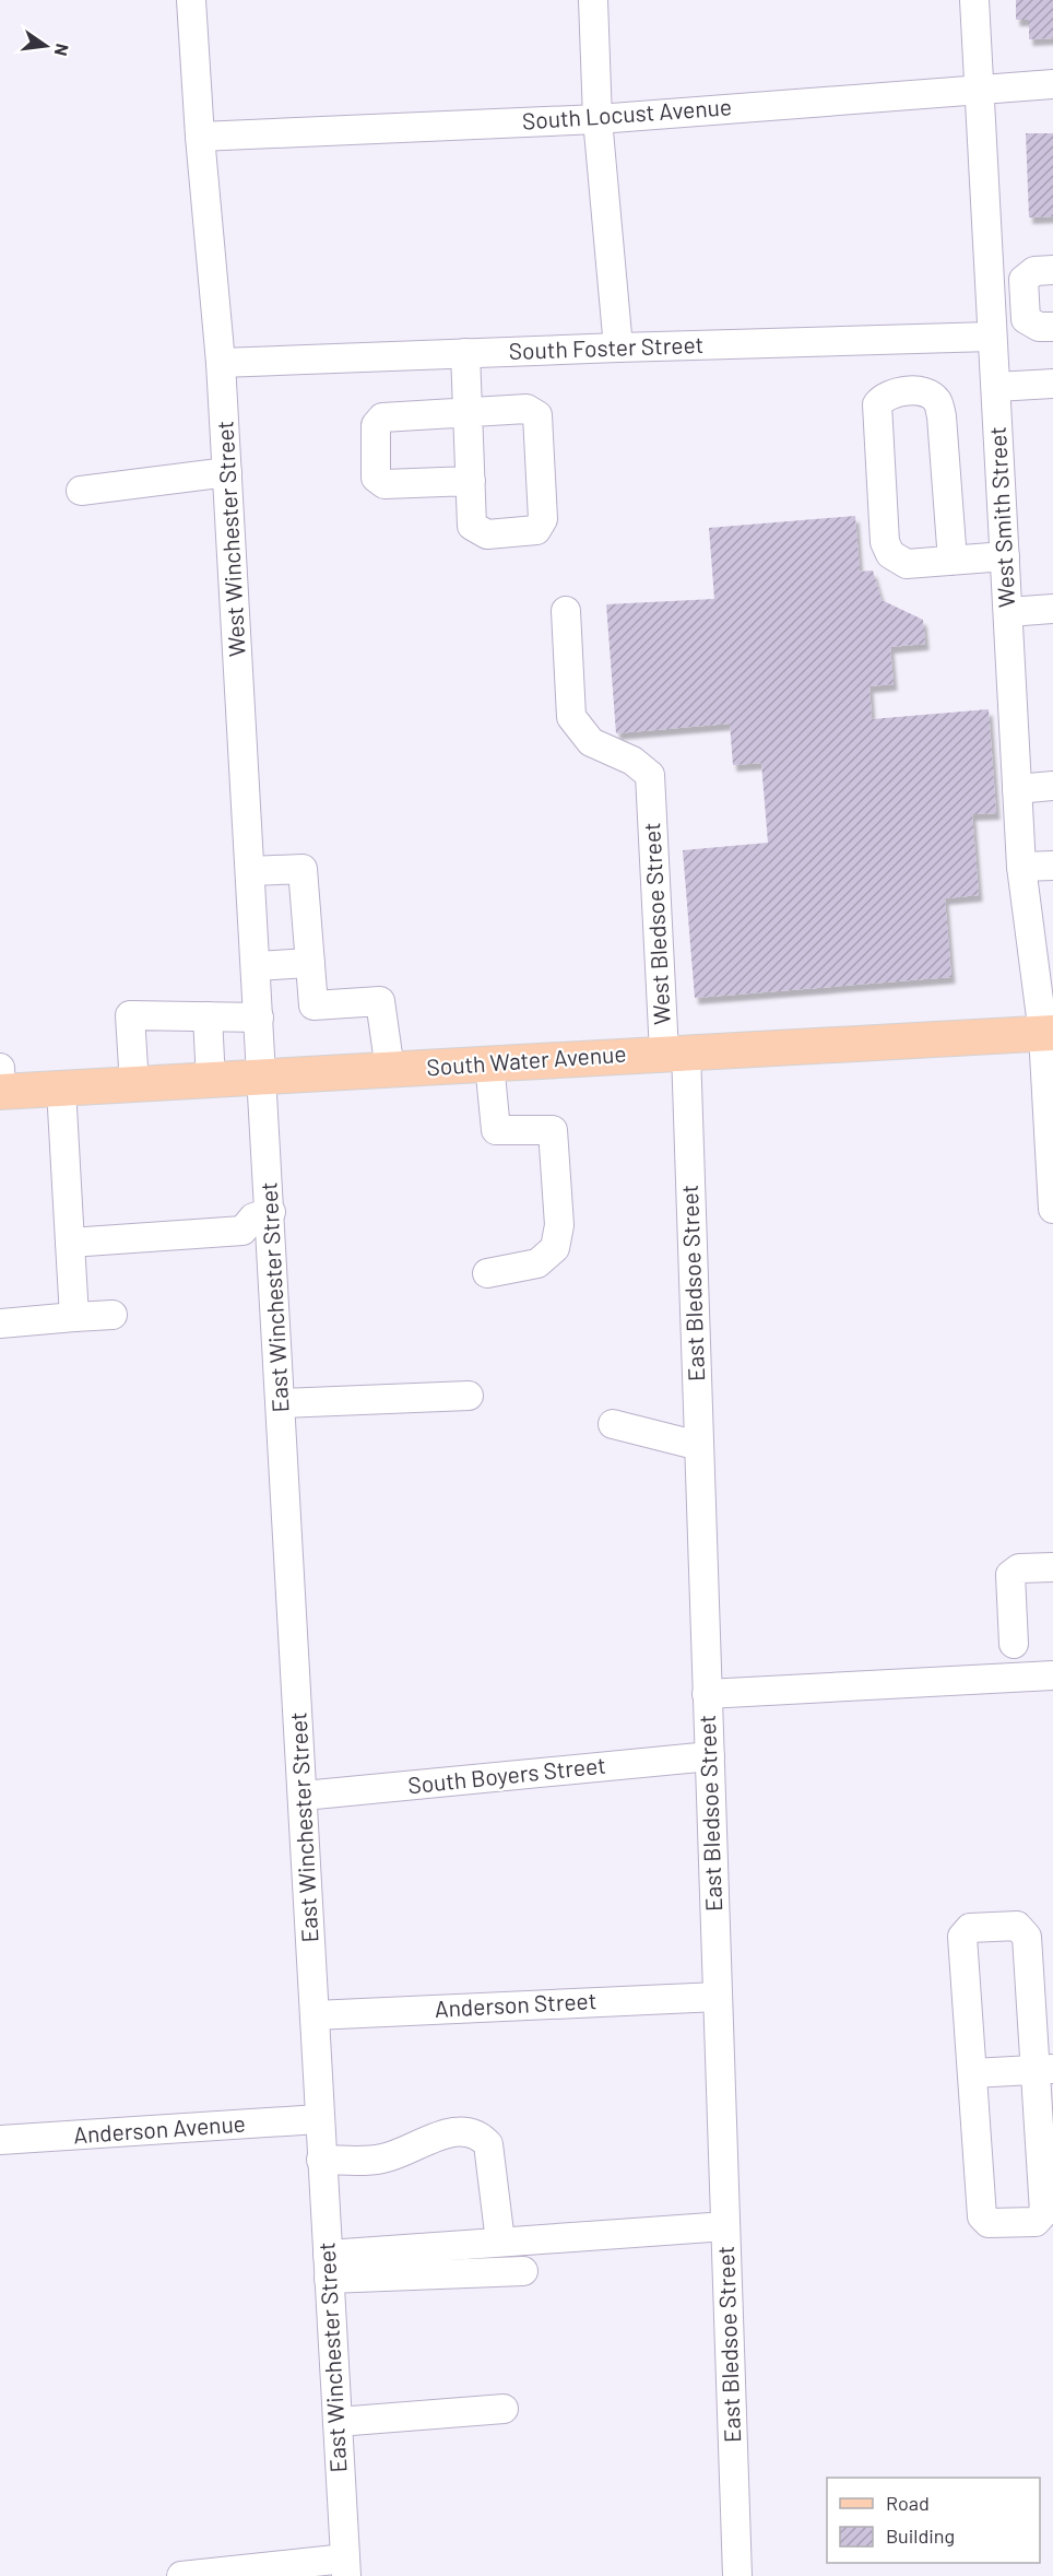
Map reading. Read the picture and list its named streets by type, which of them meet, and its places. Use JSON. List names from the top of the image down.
{
  "streets": {
    "main road": ["South Water Avenue"],
    "street": [
      "South Locust Avenue",
      "South Foster Street",
      "West Smith Street",
      "West Winchester Street",
      "West Bledsoe Street",
      "East Bledsoe Street",
      "East Winchester Street",
      "South Boyers Street",
      "Anderson Street",
      "Anderson Avenue"
    ]
  },
  "crossings": [
    ["South Locust Avenue", "West Smith Street"],
    ["South Locust Avenue", "West Winchester Street"],
    ["South Foster Street", "West Smith Street"],
    ["South Foster Street", "West Winchester Street"],
    ["West Smith Street", "South Water Avenue"],
    ["West Winchester Street", "South Water Avenue"],
    ["West Winchester Street", "East Winchester Street"],
    ["West Bledsoe Street", "South Water Avenue"],
    ["West Bledsoe Street", "East Bledsoe Street"],
    ["South Water Avenue", "East Bledsoe Street"],
    ["South Water Avenue", "East Winchester Street"],
    ["East Bledsoe Street", "South Boyers Street"],
    ["East Bledsoe Street", "Anderson Street"],
    ["East Winchester Street", "South Boyers Street"],
    ["East Winchester Street", "Anderson Street"],
    ["East Winchester Street", "Anderson Avenue"]
  ],
  "legend": ["Road", "Building"],
  "north": "right"
}
